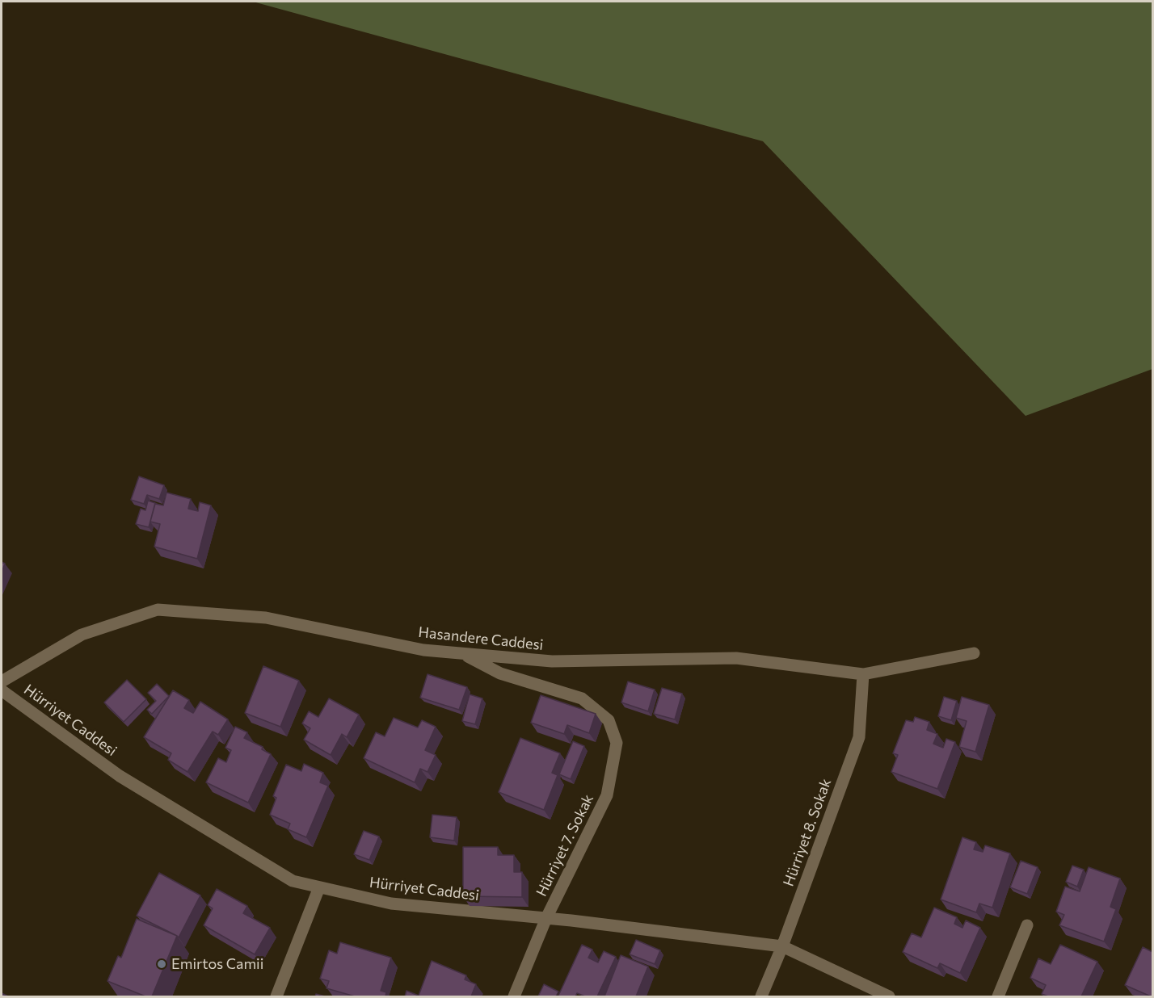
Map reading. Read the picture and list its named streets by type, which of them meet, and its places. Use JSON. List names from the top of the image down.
{
  "streets": {
    "street": [
      "Hasandere Caddesi",
      "Hürriyet Caddesi",
      "Hürriyet 8. Sokak",
      "Hürriyet 7. Sokak"
    ]
  },
  "crossings": [
    ["Hasandere Caddesi", "Hürriyet 8. Sokak"],
    ["Hasandere Caddesi", "Hürriyet 7. Sokak"],
    ["Hürriyet Caddesi", "Hürriyet 8. Sokak"],
    ["Hürriyet Caddesi", "Hürriyet 7. Sokak"]
  ],
  "places": ["Emirtos Camii"]
}
